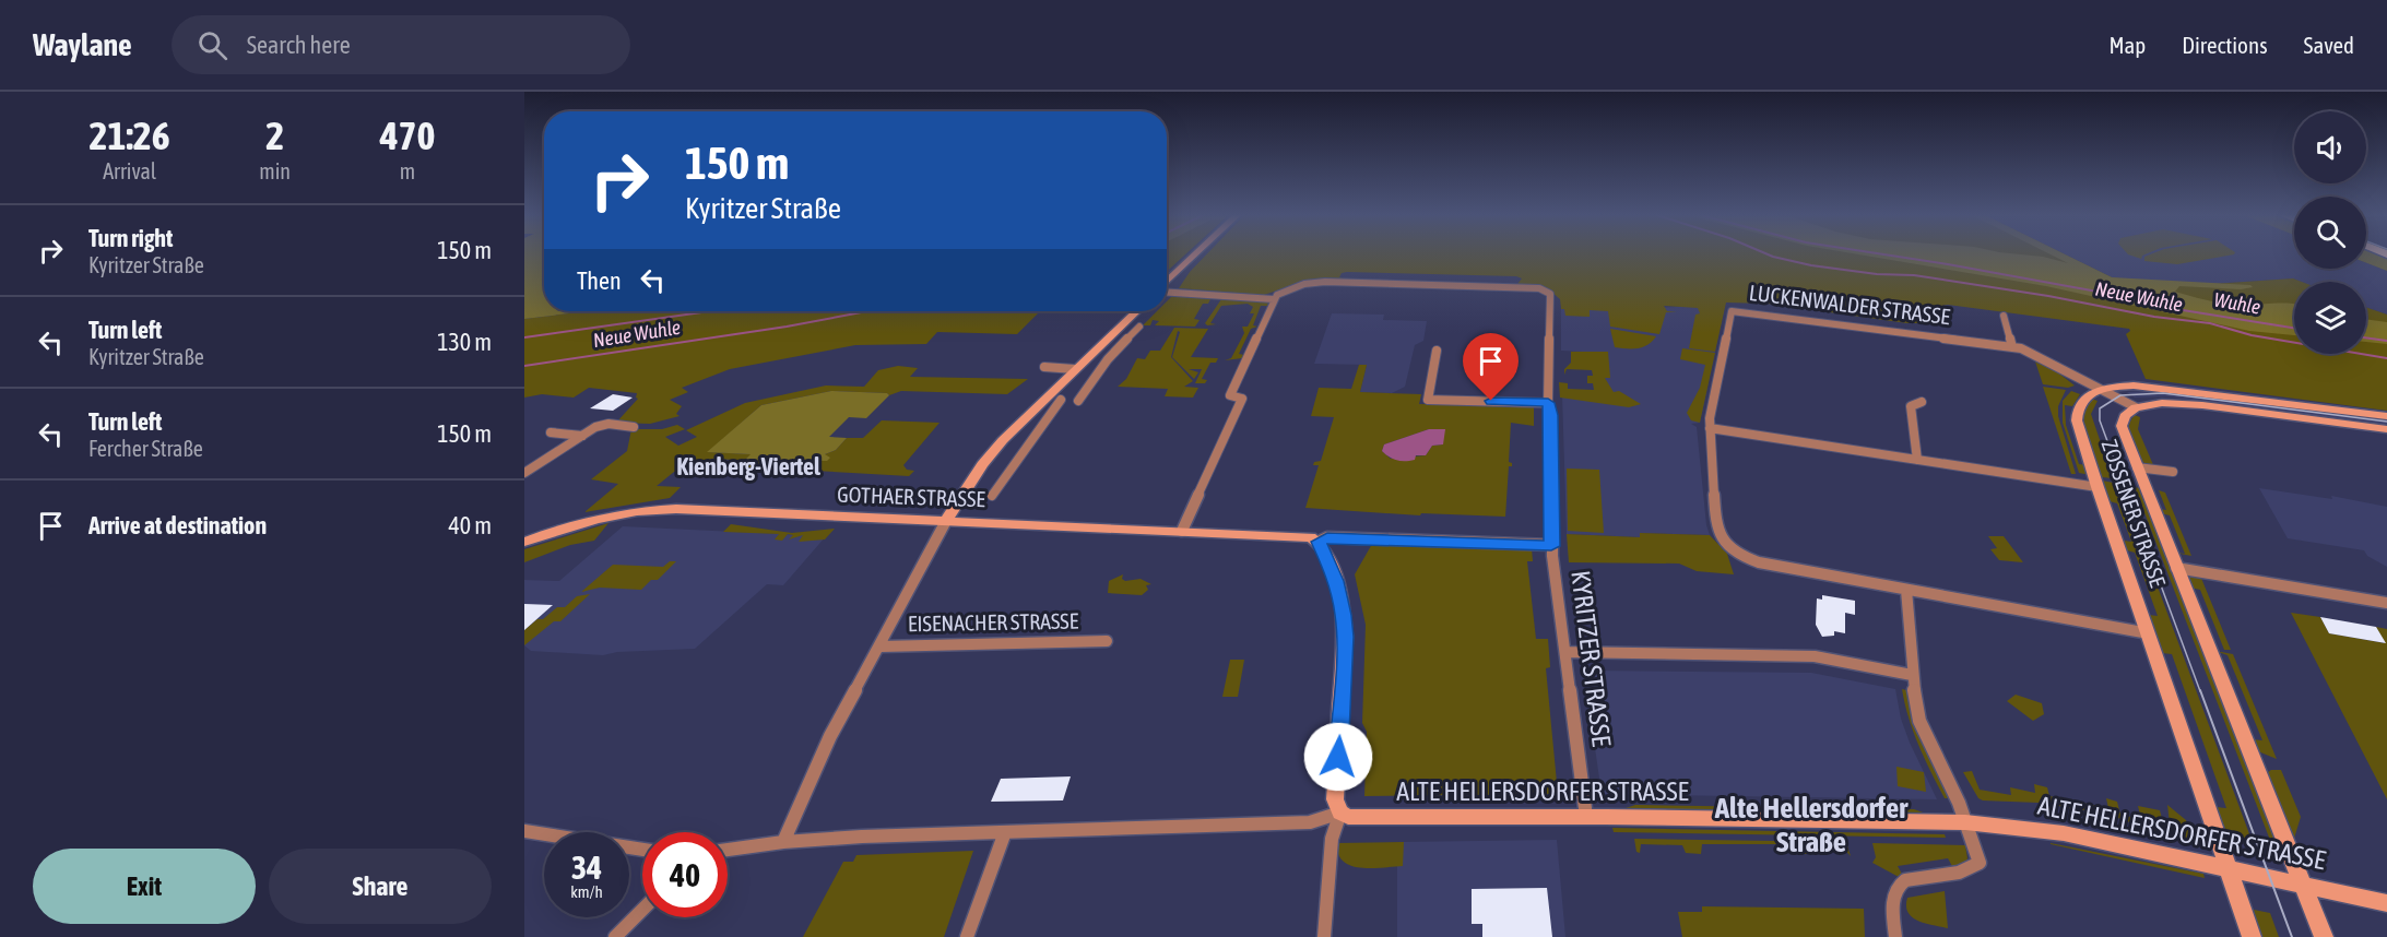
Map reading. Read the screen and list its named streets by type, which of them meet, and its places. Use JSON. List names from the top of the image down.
{
  "streets": {
    "street": [
      "LUCKENWALDER STRASSE",
      "GOTHAER STRASSE",
      "ZOSSENER STRASSE",
      "EISENACHER STRASSE",
      "KYRITZER STRASSE",
      "ALTE HELLERSDORFER STRASSE"
    ]
  },
  "crossings": [
    ["LUCKENWALDER STRASSE", "ZOSSENER STRASSE"],
    ["GOTHAER STRASSE", "EISENACHER STRASSE"],
    ["GOTHAER STRASSE", "KYRITZER STRASSE"],
    ["ZOSSENER STRASSE", "ALTE HELLERSDORFER STRASSE"],
    ["EISENACHER STRASSE", "ALTE HELLERSDORFER STRASSE"],
    ["KYRITZER STRASSE", "ALTE HELLERSDORFER STRASSE"]
  ],
  "districts": ["Kienberg-Viertel", "Alte Hellersdorfer Straße"],
  "water": ["Neue Wuhle", "Wuhle"],
  "page": {
    "header": "Waylane",
    "search": "Search here",
    "nav": ["Map", "Directions", "Saved"],
    "eta": [
      "21:26",
      "Arrival",
      "2",
      "min",
      "470",
      "m"
    ],
    "turn": ["150 m", "Kyritzer Straße"],
    "list": [
      {
        "name": "Turn right",
        "note": "Kyritzer Straße",
        "value": "150 m"
      },
      {
        "name": "Turn left",
        "note": "Kyritzer Straße",
        "value": "130 m"
      },
      {
        "name": "Turn left",
        "note": "Fercher Straße",
        "value": "150 m"
      },
      {
        "name": "Arrive at destination",
        "value": "40 m"
      }
    ],
    "then": "Then",
    "speed": "34 km/h",
    "limit": "40",
    "buttons": ["Exit", "Share"]
  }
}
